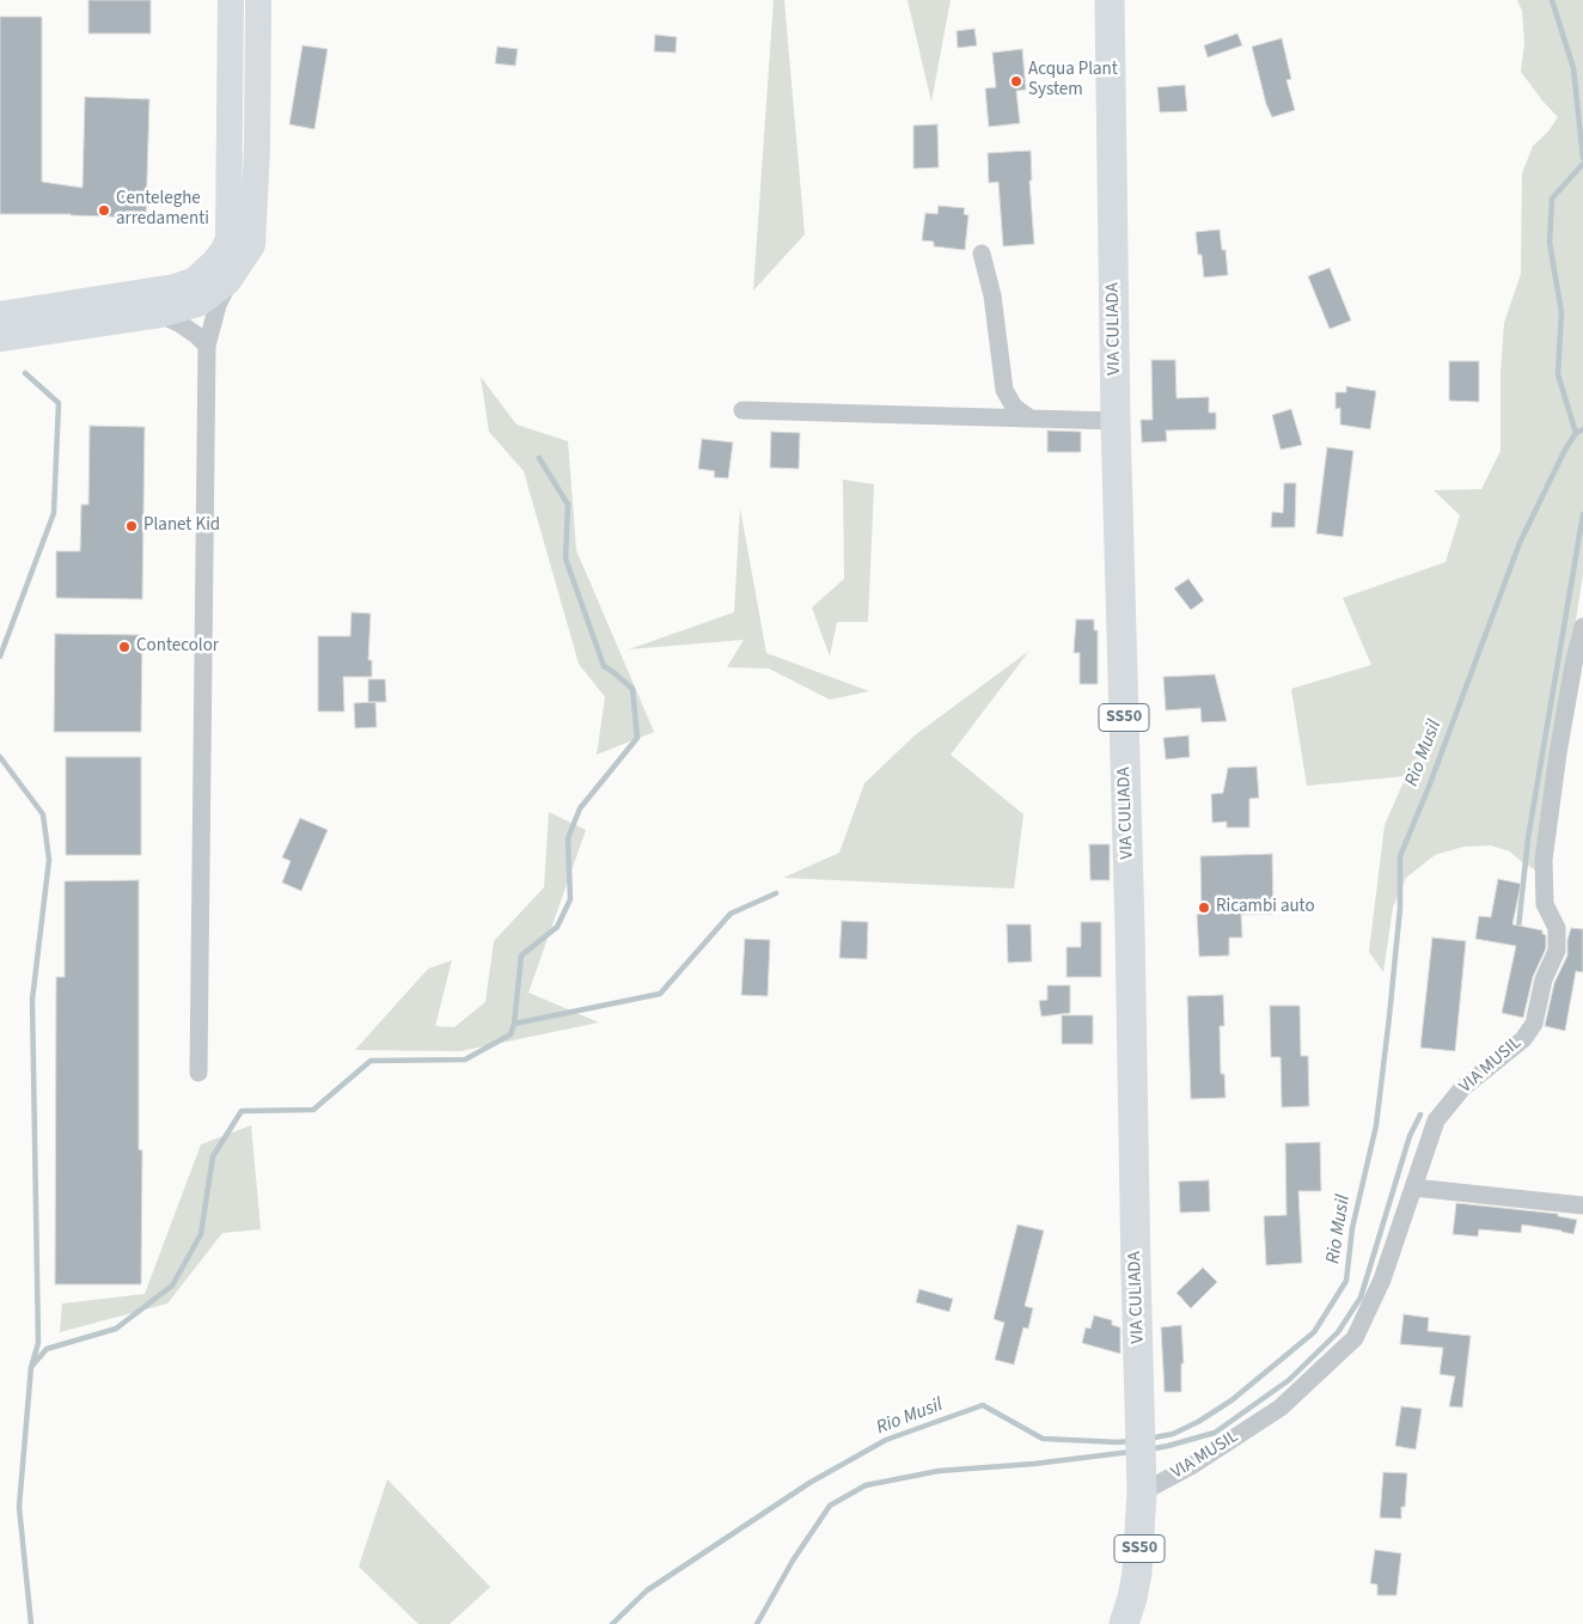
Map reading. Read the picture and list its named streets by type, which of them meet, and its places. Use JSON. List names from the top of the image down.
{
  "streets": {
    "main road": ["VIA CULIADA", "SS50"],
    "street": ["VIA MUSIL"]
  },
  "crossings": [
    ["VIA CULIADA", "VIA MUSIL"]
  ],
  "water": ["Rio Musil"],
  "places": [
    "Acqua Plant System",
    "Centeleghe arredamenti",
    "Planet Kid",
    "Contecolor",
    "Ricambi auto"
  ]
}
